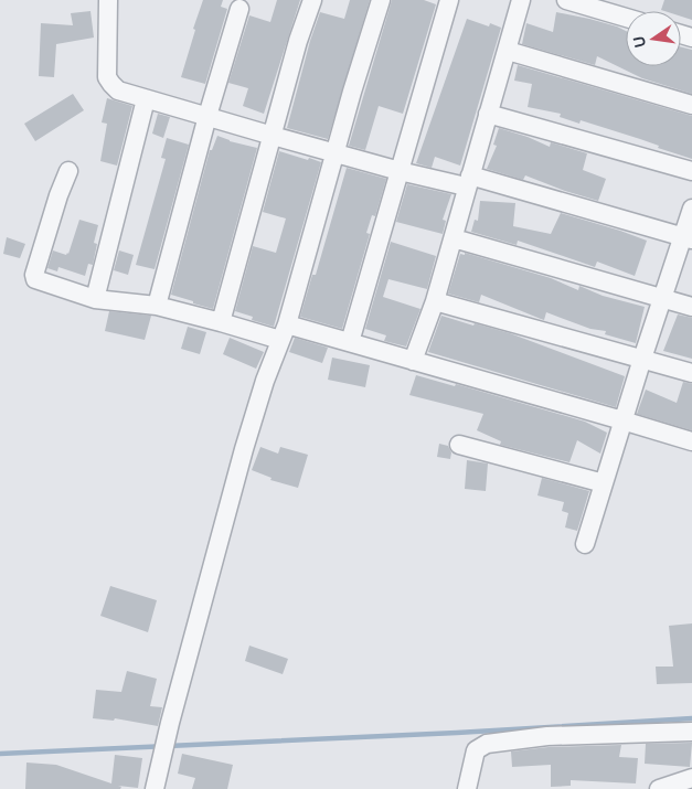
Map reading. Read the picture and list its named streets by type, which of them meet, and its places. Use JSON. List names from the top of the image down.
{
  "north": "left"
}
